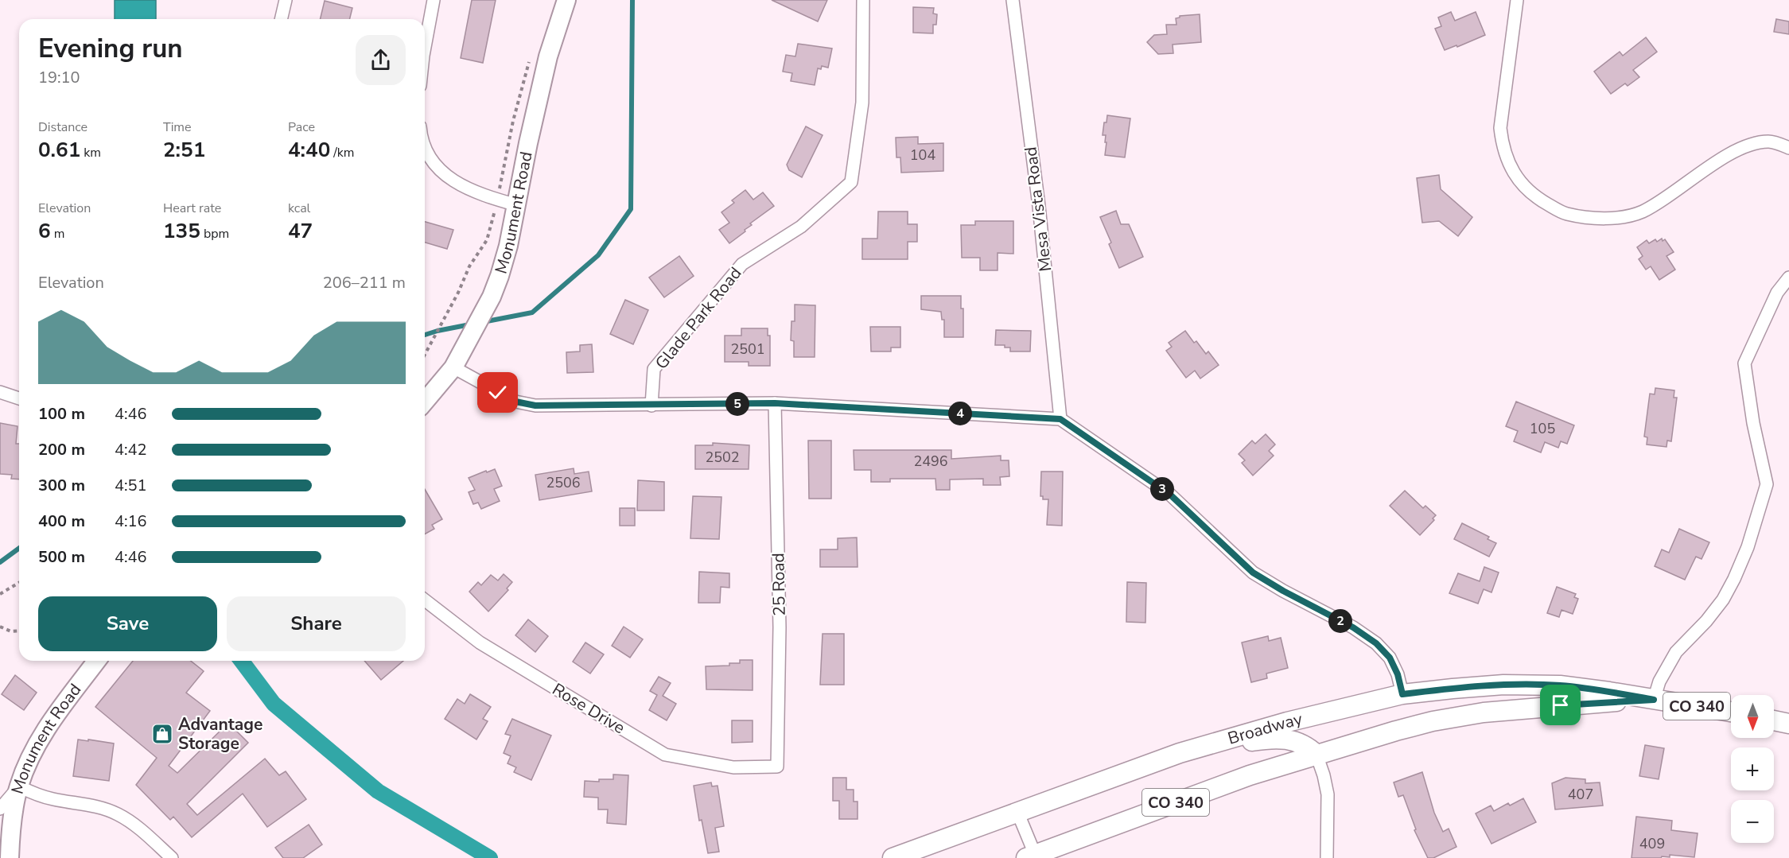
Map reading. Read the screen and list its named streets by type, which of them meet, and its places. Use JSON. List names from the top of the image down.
{
  "streets": {
    "main road": ["Monument Road", "CO 340", "Broadway"],
    "street": [
      "Mesa Vista Road",
      "Glade Park Road",
      "25 Road",
      "Rose Drive"
    ]
  },
  "crossings": [
    ["25 Road", "Rose Drive"]
  ],
  "places": {
    "shop": ["Advantage Storage"]
  },
  "house_numbers": [
    "104",
    "2501",
    "105",
    "2502",
    "2496",
    "2506",
    "407",
    "409"
  ],
  "north": "bottom",
  "page": {
    "heading": ["Evening run", "19:10"],
    "stats": [
      ["Distance", "0.61 km"],
      ["Time", "2:51"],
      ["Pace", "4:40 /km"],
      ["Elevation", "6 m"],
      ["Heart rate", "135 bpm"],
      ["kcal", "47"]
    ],
    "chart": ["Elevation", "206–211 m"],
    "pins": [
      "5",
      "4",
      "3",
      "2"
    ],
    "list": [
      {
        "name": "100 m",
        "note": "4:46"
      },
      {
        "name": "200 m",
        "note": "4:42"
      },
      {
        "name": "300 m",
        "note": "4:51"
      },
      {
        "name": "400 m",
        "note": "4:16"
      },
      {
        "name": "500 m",
        "note": "4:46"
      }
    ],
    "buttons": ["Save", "Share"],
    "map_buttons": ["+", "−"]
  }
}
